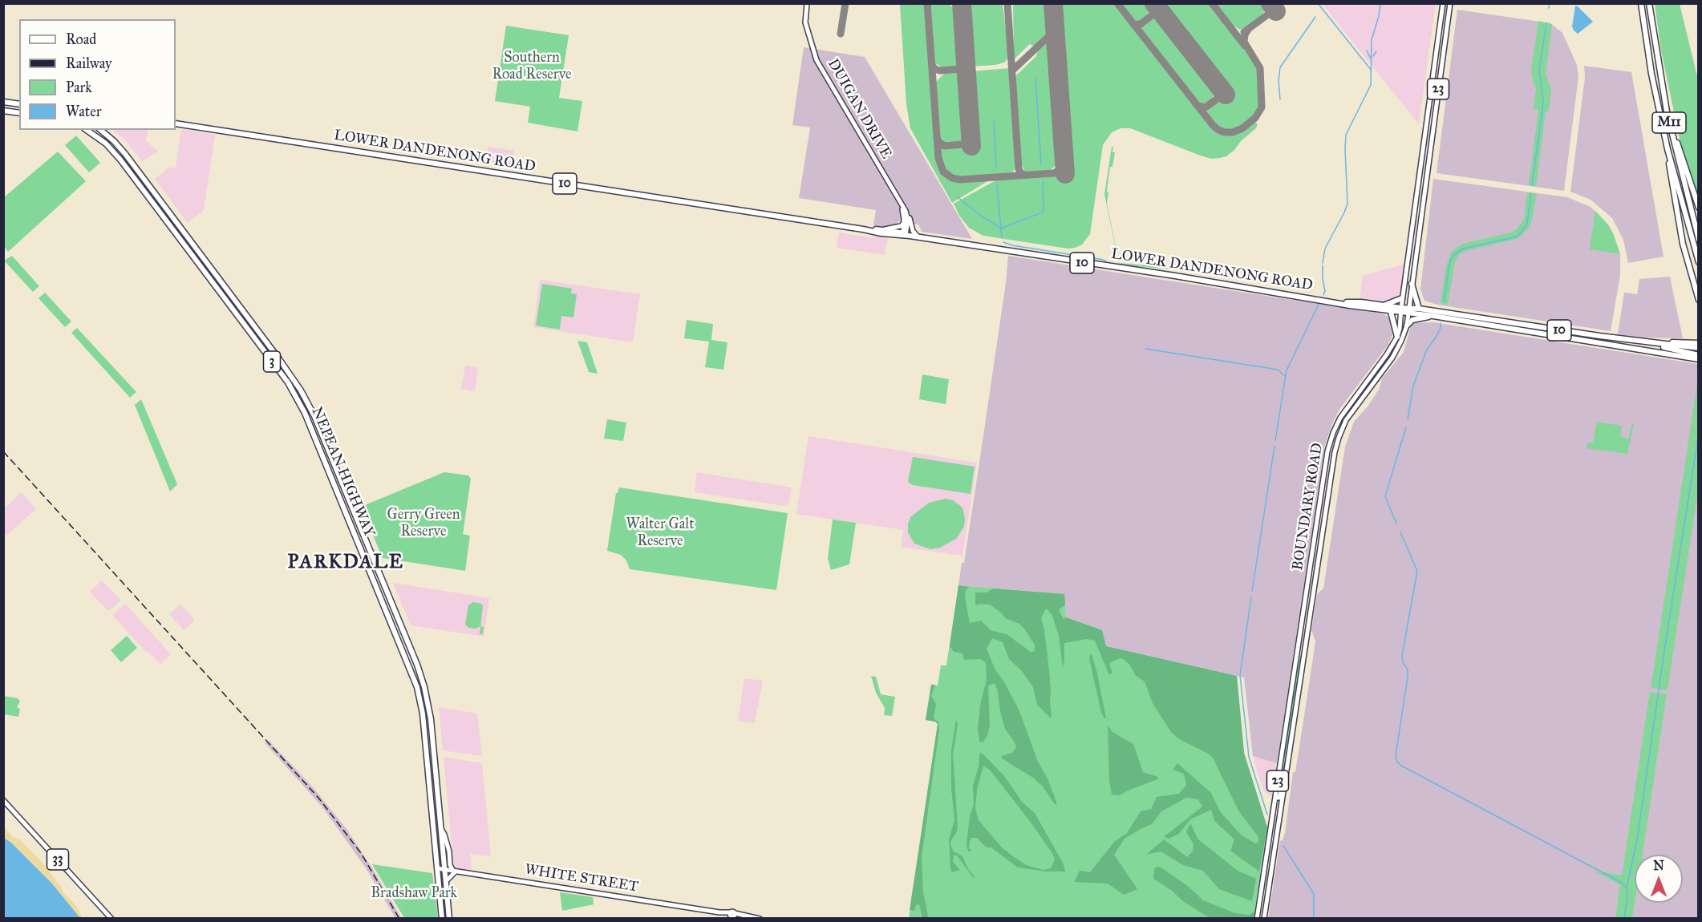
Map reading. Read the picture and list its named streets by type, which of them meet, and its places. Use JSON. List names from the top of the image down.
{
  "streets": {
    "highway": [
      "M11",
      "LOWER DANDENONG ROAD",
      "10",
      "3",
      "NEPEAN HIGHWAY"
    ],
    "main road": [
      "23",
      "DUIGAN DRIVE",
      "BOUNDARY ROAD",
      "33",
      "WHITE STREET"
    ]
  },
  "crossings": [
    ["DUIGAN DRIVE", "LOWER DANDENONG ROAD"],
    ["LOWER DANDENONG ROAD", "BOUNDARY ROAD"],
    ["NEPEAN HIGHWAY", "WHITE STREET"]
  ],
  "districts": ["PARKDALE"],
  "parks": [
    "Southern Road Reserve",
    "Gerry Green Reserve",
    "Walter Galt Reserve",
    "Bradshaw Park"
  ],
  "legend": [
    "Road",
    "Railway",
    "Park",
    "Water"
  ],
  "north": "top"
}
